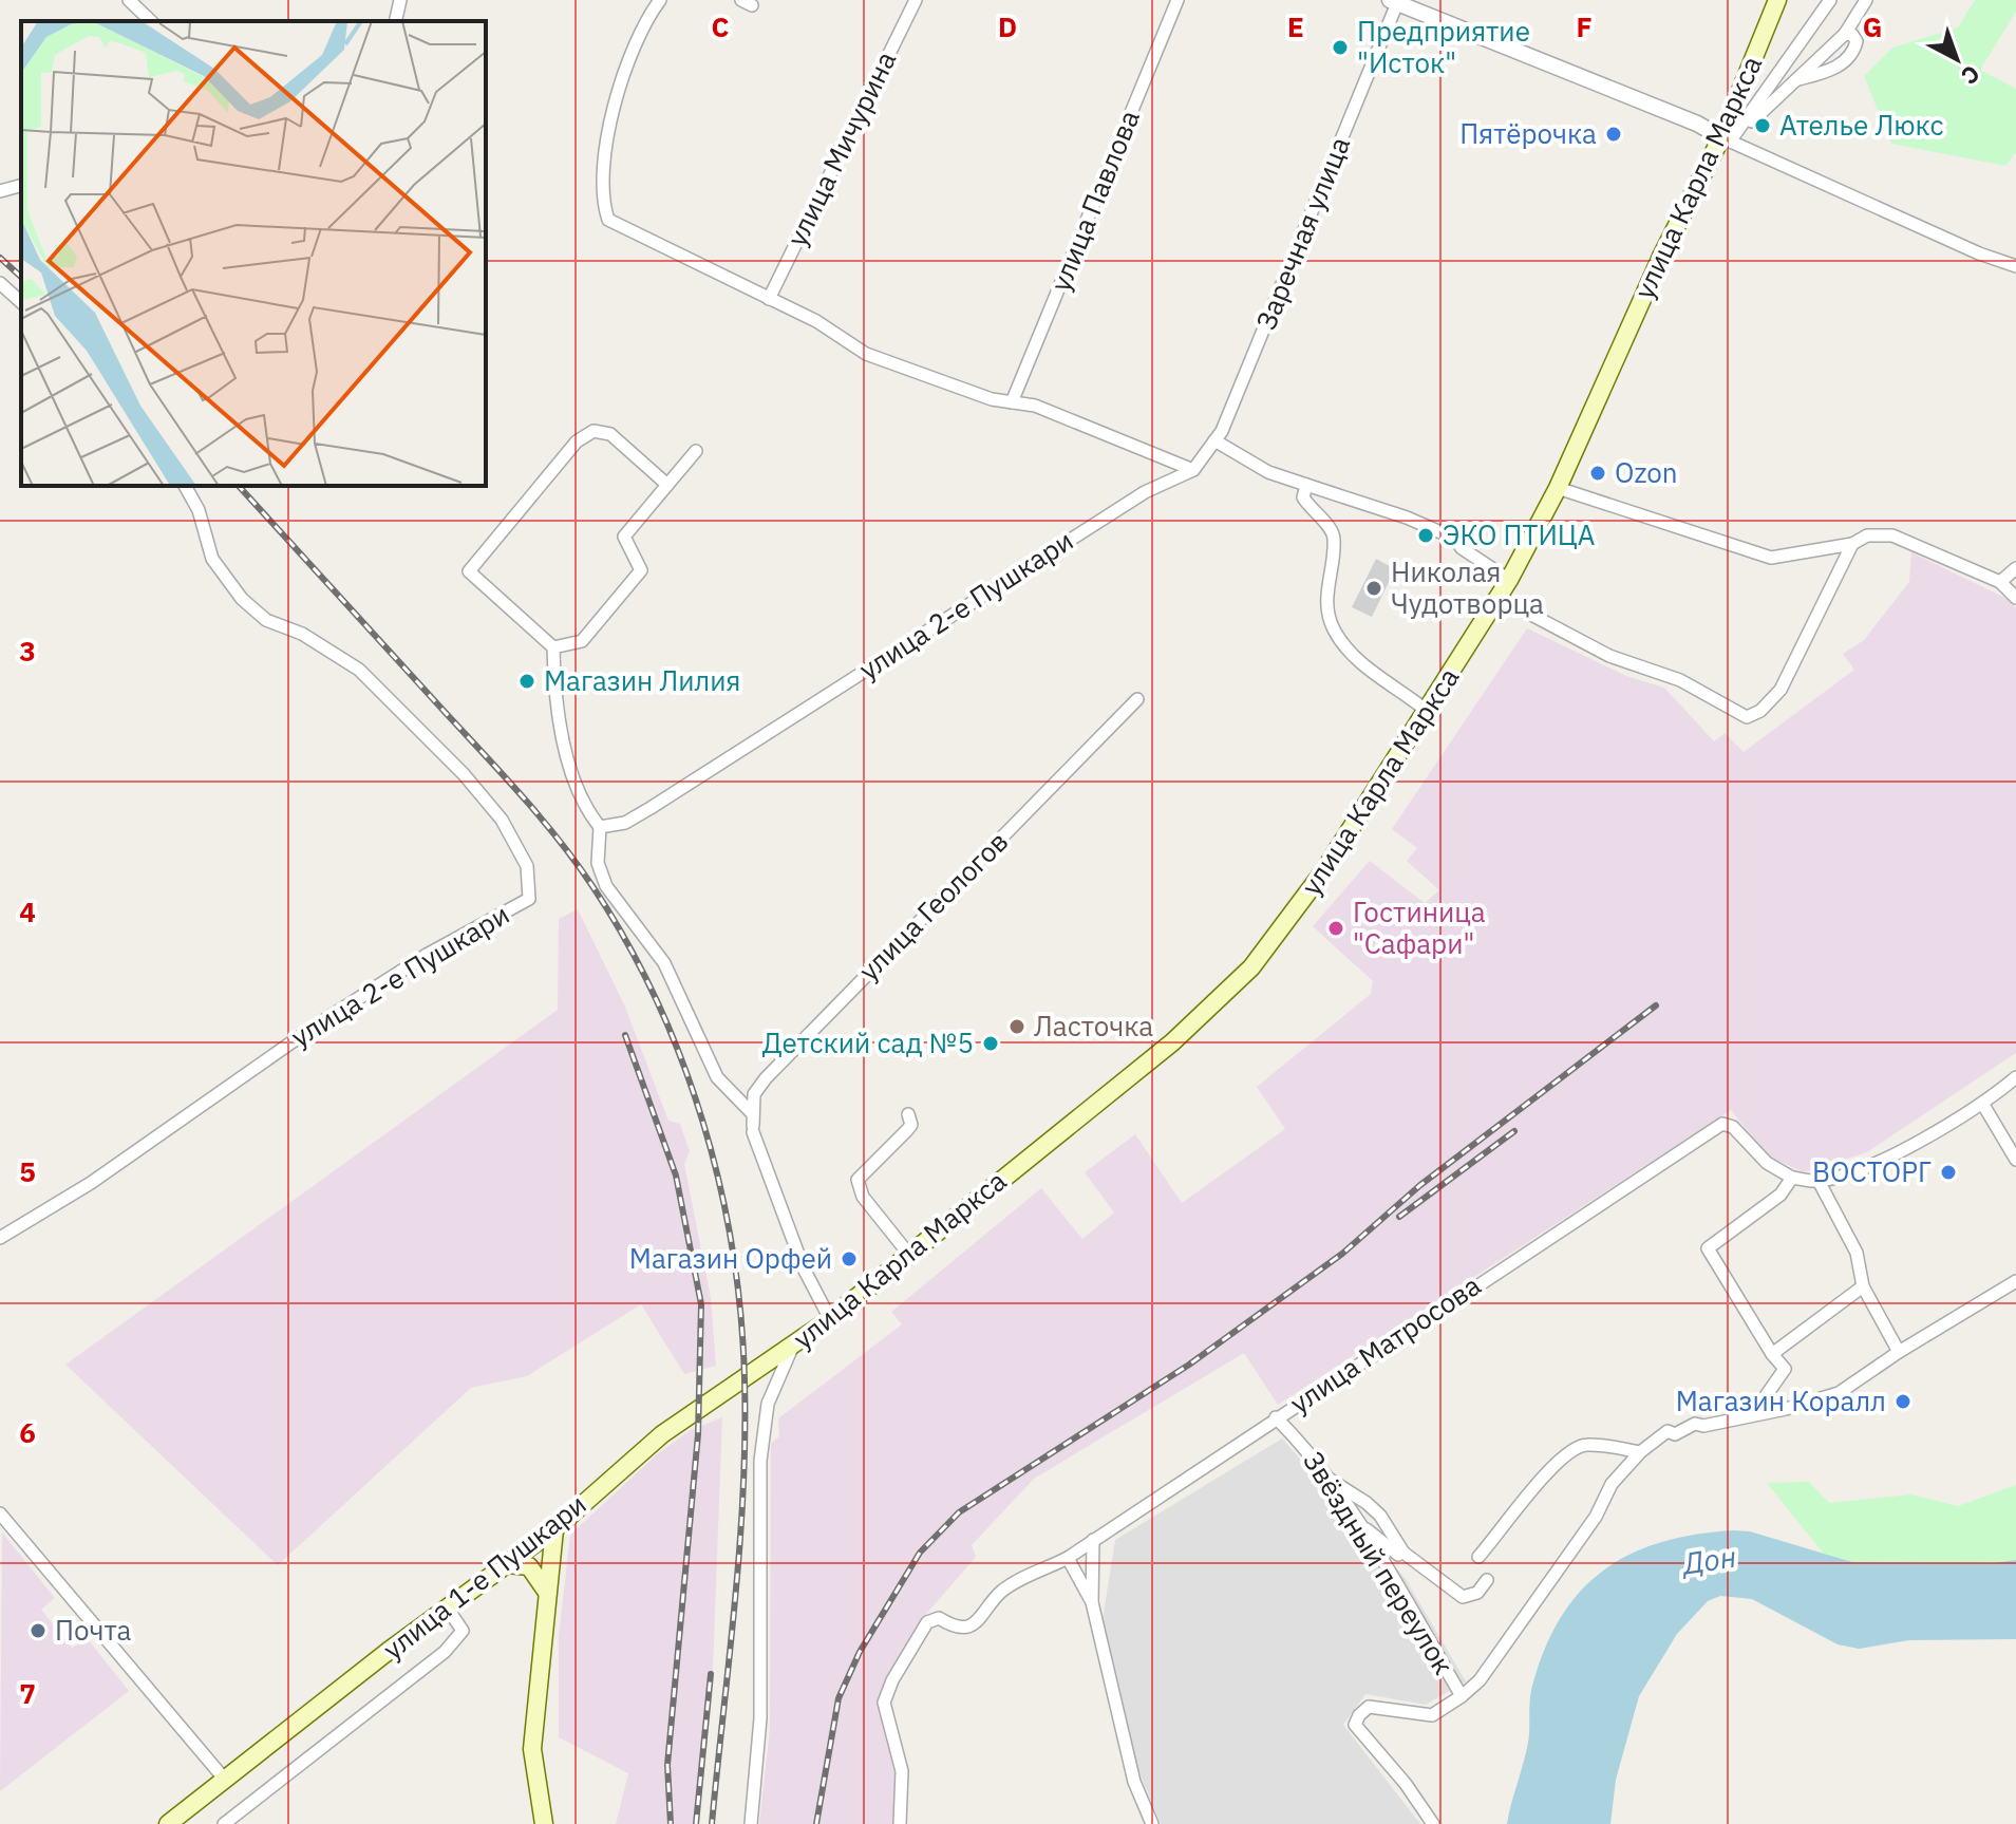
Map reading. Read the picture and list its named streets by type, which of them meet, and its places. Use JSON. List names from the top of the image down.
{
  "streets": {
    "main road": ["улица Карла Маркса", "улица 1-е Пушкари"],
    "street": [
      "улица Мичурина",
      "улица Павлова",
      "Заречная улица",
      "улица 2-е Пушкари",
      "улица Геологов",
      "улица Матросова",
      "Звёздный переулок"
    ]
  },
  "crossings": [
    ["улица Карла Маркса", "улица 1-е Пушкари"],
    ["Заречная улица", "улица 2-е Пушкари"],
    ["улица Матросова", "Звёздный переулок"]
  ],
  "water": ["Дон"],
  "places": [
    "Предприятие \"Исток\"",
    "Ателье Люкс",
    "Пятёрочка",
    "Ozon",
    "ЭКО ПТИЦА",
    "Николая Чудотворца",
    "Магазин Лилия",
    "Гостиница \"Сафари\"",
    "Ласточка",
    "Детский сад №5",
    "ВОСТОРГ",
    "Магазин Орфей",
    "Магазин Коралл",
    "Почта"
  ],
  "north": "bottom right",
  "grid": {
    "columns": [
      "C",
      "D",
      "E",
      "F",
      "G"
    ],
    "rows": [
      "3",
      "4",
      "5",
      "6",
      "7"
    ]
  }
}
